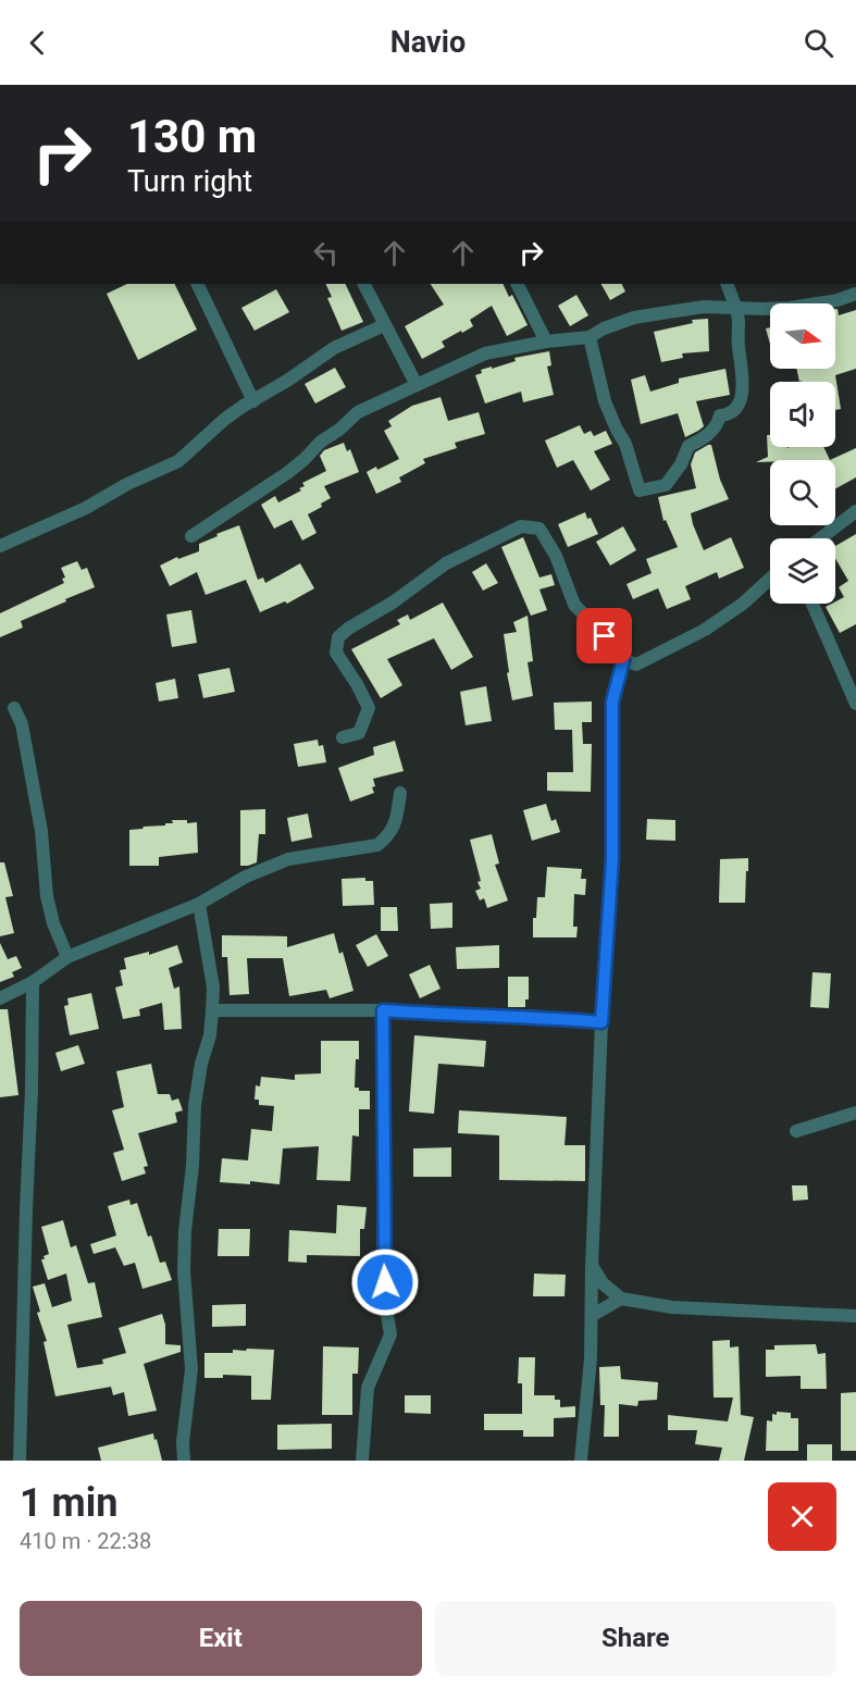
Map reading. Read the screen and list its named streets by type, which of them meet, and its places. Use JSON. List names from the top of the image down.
{
  "north": "right",
  "page": {
    "header": "Navio",
    "turn": ["130 m", "Turn right"],
    "heading": ["1 min", "410 m · 22:38"],
    "buttons": ["Exit", "Share"]
  }
}
